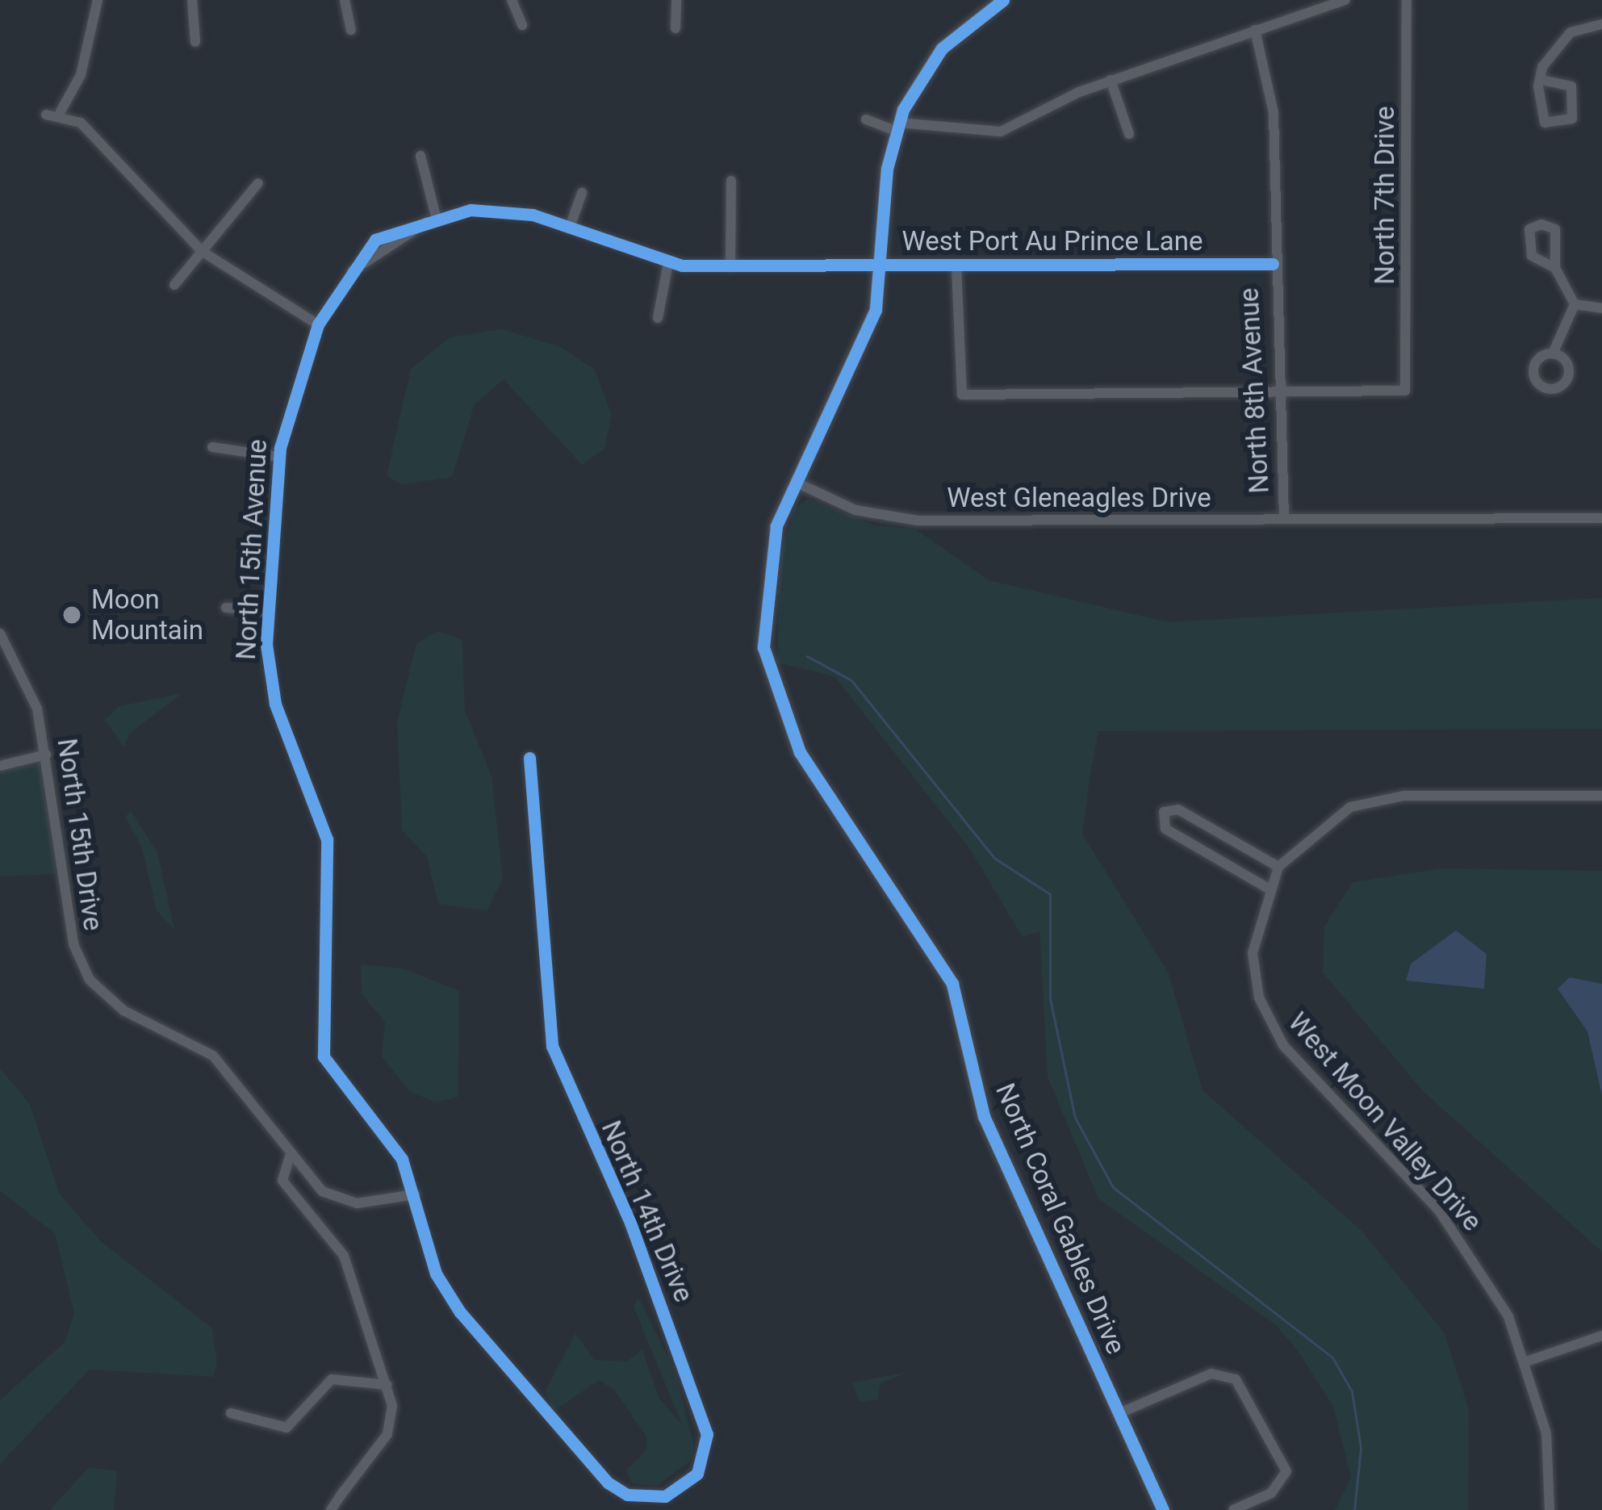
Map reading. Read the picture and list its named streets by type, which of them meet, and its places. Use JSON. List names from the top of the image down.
{
  "streets": {
    "street": [
      "North 7th Drive",
      "West Port Au Prince Lane",
      "North 8th Avenue",
      "West Gleneagles Drive",
      "North 15th Avenue",
      "North 15th Drive",
      "West Moon Valley Drive",
      "North 14th Drive",
      "North Coral Gables Drive"
    ]
  },
  "crossings": [
    ["North 7th Drive", "North 8th Avenue"],
    ["West Port Au Prince Lane", "North 8th Avenue"],
    ["West Port Au Prince Lane", "North 15th Avenue"],
    ["West Port Au Prince Lane", "North Coral Gables Drive"],
    ["North 8th Avenue", "West Gleneagles Drive"],
    ["West Gleneagles Drive", "North Coral Gables Drive"],
    ["North 15th Avenue", "North 15th Drive"],
    ["North 15th Avenue", "North 14th Drive"]
  ],
  "places": ["Moon Mountain"]
}
